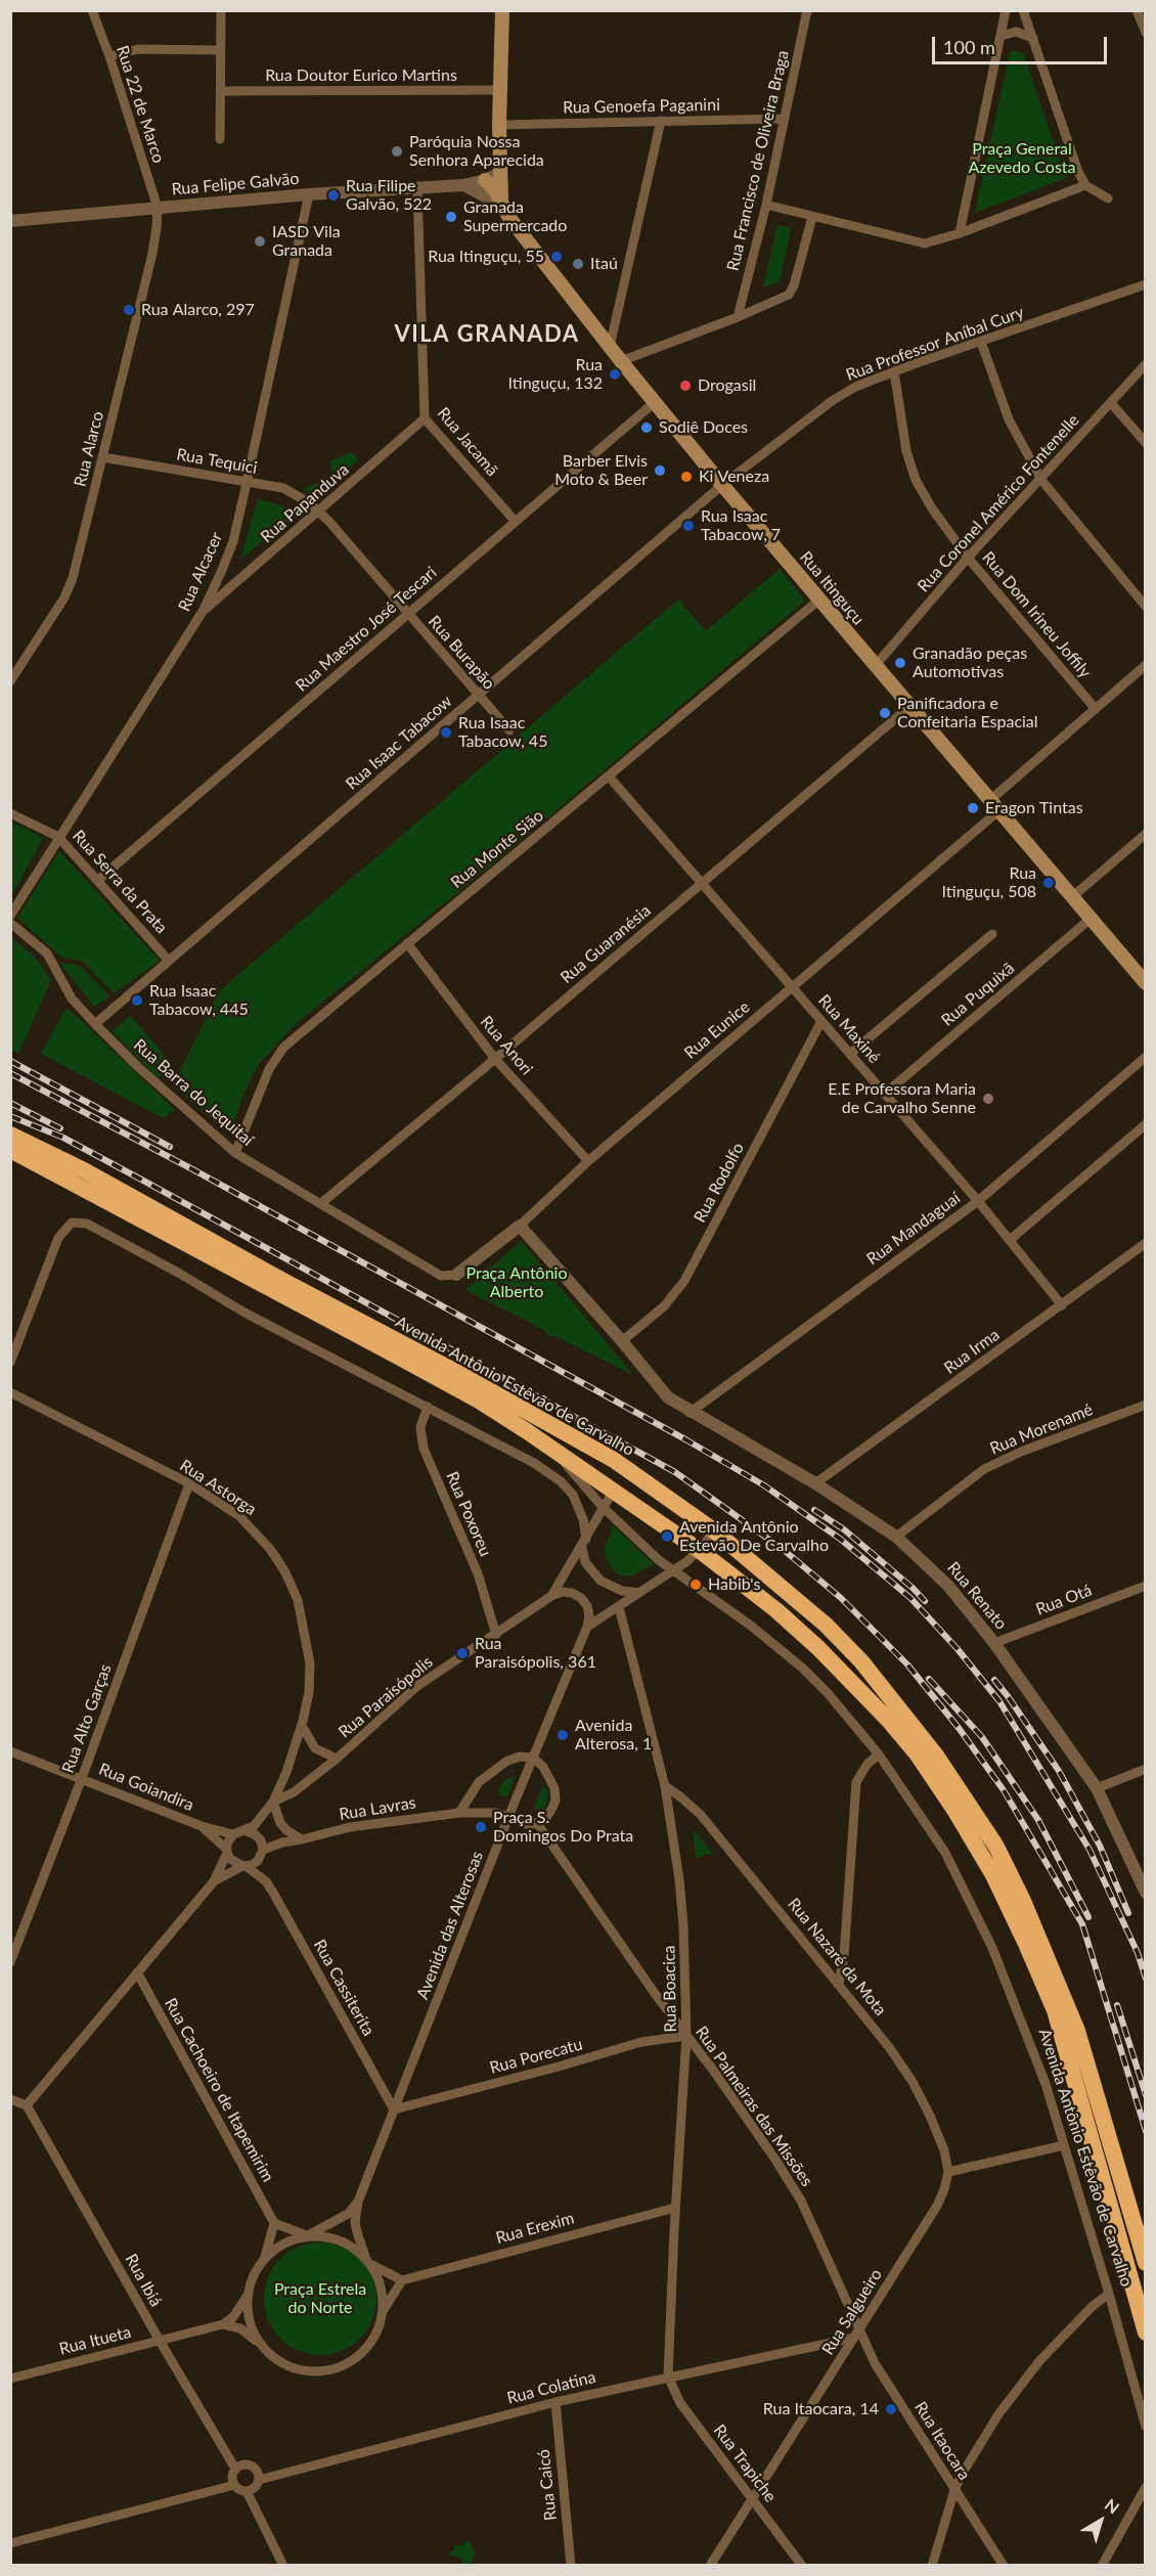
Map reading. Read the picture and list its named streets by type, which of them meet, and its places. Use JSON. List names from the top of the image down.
{
  "streets": {
    "highway": ["Avenida Antônio Estêvão de Carvalho"],
    "main road": ["Rua Itinguçu"],
    "street": [
      "Rua Doutor Eurico Martins",
      "Rua 22 de Marco",
      "Rua Genoefa Paganini",
      "Rua Francisco de Oliveira Braga",
      "Rua Felipe Galvão",
      "Rua Professor Aníbal Cury",
      "Rua Jacamã",
      "Rua Alarco",
      "Rua Tequici",
      "Rua Papanduva",
      "Rua Coronel Américo Fontenelle",
      "Rua Alcacer",
      "Rua Dom Irineu Joffily",
      "Rua Maestro José Tescari",
      "Rua Burapão",
      "Rua Isaac Tabacow",
      "Rua Monte Sião",
      "Rua Serra da Prata",
      "Rua Guaranésia",
      "Rua Puquixã",
      "Rua Maxiné",
      "Rua Eunice",
      "Rua Anori",
      "Rua Barra do Jequitaí",
      "Rua Rodolfo",
      "Rua Mandaguaí",
      "Rua Irma",
      "Rua Morenamé",
      "Rua Astorga",
      "Rua Poxoreu",
      "Rua Renato",
      "Rua Otá",
      "Rua Paraisópolis",
      "Rua Alto Garças",
      "Rua Goiandira",
      "Rua Lavras",
      "Avenida das Alterosas",
      "Rua Nazaré da Mota",
      "Rua Cassiterita",
      "Rua Boacica",
      "Rua Porecatu",
      "Rua Cachoeiro de Itapemirim",
      "Rua Palmeiras das Missões",
      "Rua Erexim",
      "Rua Ibiá",
      "Rua Salgueiro",
      "Rua Itueta",
      "Rua Colatina",
      "Rua Itaocara",
      "Rua Trapiche",
      "Rua Caicó"
    ]
  },
  "crossings": [
    ["Rua 22 de Marco", "Rua Felipe Galvão"],
    ["Rua 22 de Marco", "Rua Alarco"],
    ["Rua Genoefa Paganini", "Rua Francisco de Oliveira Braga"],
    ["Rua Felipe Galvão", "Rua Jacamã"],
    ["Rua Felipe Galvão", "Rua Alarco"],
    ["Rua Felipe Galvão", "Rua Alcacer"],
    ["Rua Felipe Galvão", "Rua Itinguçu"],
    ["Rua Professor Aníbal Cury", "Rua Itinguçu"],
    ["Rua Professor Aníbal Cury", "Rua Dom Irineu Joffily"],
    ["Rua Professor Aníbal Cury", "Rua Isaac Tabacow"],
    ["Rua Jacamã", "Rua Papanduva"],
    ["Rua Jacamã", "Rua Maestro José Tescari"],
    ["Rua Alarco", "Rua Tequici"],
    ["Rua Tequici", "Rua Papanduva"],
    ["Rua Tequici", "Rua Alcacer"],
    ["Rua Tequici", "Rua Burapão"],
    ["Rua Papanduva", "Rua Alcacer"],
    ["Rua Papanduva", "Rua Burapão"],
    ["Rua Coronel Américo Fontenelle", "Rua Itinguçu"],
    ["Rua Coronel Américo Fontenelle", "Rua Dom Irineu Joffily"],
    ["Rua Alcacer", "Rua Serra da Prata"],
    ["Rua Itinguçu", "Rua Maestro José Tescari"],
    ["Rua Itinguçu", "Rua Isaac Tabacow"],
    ["Rua Itinguçu", "Rua Monte Sião"],
    ["Rua Itinguçu", "Rua Guaranésia"],
    ["Rua Itinguçu", "Rua Puquixã"],
    ["Rua Itinguçu", "Rua Eunice"],
    ["Rua Dom Irineu Joffily", "Rua Eunice"],
    ["Rua Maestro José Tescari", "Rua Burapão"],
    ["Rua Maestro José Tescari", "Rua Serra da Prata"],
    ["Rua Burapão", "Rua Isaac Tabacow"],
    ["Rua Isaac Tabacow", "Rua Serra da Prata"],
    ["Rua Isaac Tabacow", "Rua Barra do Jequitaí"],
    ["Rua Monte Sião", "Rua Maxiné"],
    ["Rua Monte Sião", "Rua Anori"],
    ["Rua Monte Sião", "Rua Barra do Jequitaí"],
    ["Rua Guaranésia", "Rua Maxiné"],
    ["Rua Guaranésia", "Rua Anori"],
    ["Rua Guaranésia", "Rua Barra do Jequitaí"],
    ["Rua Puquixã", "Rua Maxiné"],
    ["Rua Maxiné", "Rua Eunice"],
    ["Rua Maxiné", "Rua Rodolfo"],
    ["Rua Maxiné", "Rua Mandaguaí"],
    ["Rua Maxiné", "Rua Irma"],
    ["Rua Eunice", "Rua Anori"],
    ["Rua Eunice", "Rua Barra do Jequitaí"],
    ["Rua Mandaguaí", "Rua Renato"],
    ["Rua Irma", "Rua Renato"],
    ["Rua Morenamé", "Rua Renato"],
    ["Rua Astorga", "Rua Paraisópolis"],
    ["Rua Astorga", "Rua Alto Garças"],
    ["Rua Poxoreu", "Rua Paraisópolis"],
    ["Rua Renato", "Rua Otá"],
    ["Rua Paraisópolis", "Rua Goiandira"],
    ["Rua Paraisópolis", "Rua Lavras"],
    ["Rua Paraisópolis", "Rua Cassiterita"],
    ["Rua Alto Garças", "Rua Goiandira"],
    ["Rua Goiandira", "Rua Lavras"],
    ["Rua Goiandira", "Rua Cassiterita"],
    ["Rua Lavras", "Avenida das Alterosas"],
    ["Rua Lavras", "Rua Cassiterita"],
    ["Rua Lavras", "Rua Palmeiras das Missões"],
    ["Avenida das Alterosas", "Rua Cassiterita"],
    ["Avenida das Alterosas", "Rua Porecatu"],
    ["Rua Nazaré da Mota", "Rua Boacica"],
    ["Rua Nazaré da Mota", "Rua Salgueiro"],
    ["Rua Cassiterita", "Rua Porecatu"],
    ["Rua Boacica", "Rua Porecatu"],
    ["Rua Boacica", "Rua Palmeiras das Missões"],
    ["Rua Boacica", "Rua Erexim"],
    ["Rua Boacica", "Rua Colatina"],
    ["Rua Boacica", "Rua Trapiche"],
    ["Rua Porecatu", "Rua Palmeiras das Missões"],
    ["Rua Palmeiras das Missões", "Rua Salgueiro"],
    ["Rua Palmeiras das Missões", "Rua Colatina"],
    ["Rua Palmeiras das Missões", "Rua Itaocara"],
    ["Rua Ibiá", "Rua Itueta"],
    ["Rua Ibiá", "Rua Colatina"],
    ["Rua Salgueiro", "Rua Colatina"],
    ["Rua Salgueiro", "Rua Itaocara"],
    ["Rua Salgueiro", "Rua Trapiche"],
    ["Rua Colatina", "Rua Itaocara"],
    ["Rua Colatina", "Rua Trapiche"],
    ["Rua Colatina", "Rua Caicó"]
  ],
  "districts": ["VILA GRANADA"],
  "parks": ["Praça General Azevedo Costa", "Praça Antônio Alberto", "Praça Estrela do Norte"],
  "places": [
    "Paróquia Nossa Senhora Aparecida",
    "Rua Filipe Galvão, 522",
    "Granada Supermercado",
    "IASD Vila Granada",
    "Rua Itinguçu, 55",
    "Itaú",
    "Rua Alarco, 297",
    "Rua Itinguçu, 132",
    "Drogasil",
    "Sodiê Doces",
    "Barber Elvis Moto & Beer",
    "Ki Veneza",
    "Rua Isaac Tabacow, 7",
    "Granadão peças Automotivas",
    "Panificadora e Confeitaria Espacial",
    "Rua Isaac Tabacow, 45",
    "Eragon Tintas",
    "Rua Itinguçu, 508",
    "Rua Isaac Tabacow, 445",
    "E.E Professora Maria de Carvalho Senne",
    "Avenida Antônio Estevão De Carvalho",
    "Habib's",
    "Rua Paraisópolis, 361",
    "Avenida Alterosa, 1",
    "Praça S. Domingos Do Prata",
    "Rua Itaocara, 14"
  ],
  "scale_bar": "100 m",
  "north": "top right"
}
